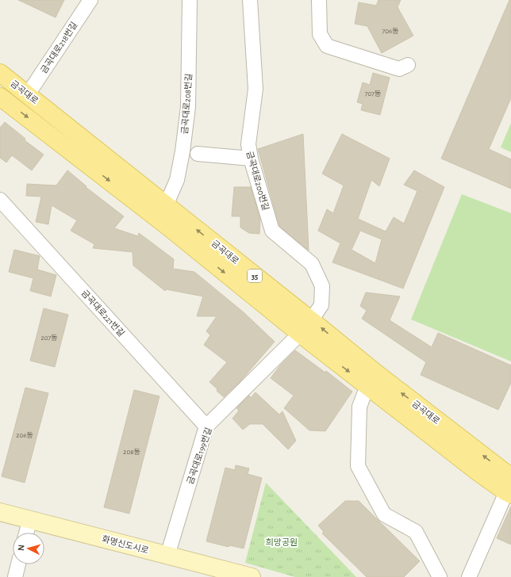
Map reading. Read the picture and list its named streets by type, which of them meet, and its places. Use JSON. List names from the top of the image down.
{
  "streets": {
    "main road": ["금곡대로", "35", "화명신도시로"],
    "street": [
      "금곡대로218번길",
      "금곡대로208번길",
      "금곡대로200번길",
      "금곡대로221번길",
      "금곡대로199번길"
    ]
  },
  "crossings": [
    ["금곡대로218번길", "금곡대로"],
    ["금곡대로", "금곡대로208번길"],
    ["금곡대로", "금곡대로200번길"],
    ["금곡대로", "금곡대로199번길"],
    ["금곡대로200번길", "금곡대로199번길"],
    ["금곡대로221번길", "금곡대로199번길"],
    ["금곡대로199번길", "화명신도시로"]
  ],
  "parks": ["희망공원"],
  "house_numbers": [
    "706동",
    "707동",
    "207동",
    "206동",
    "208동"
  ],
  "north": "left"
}
